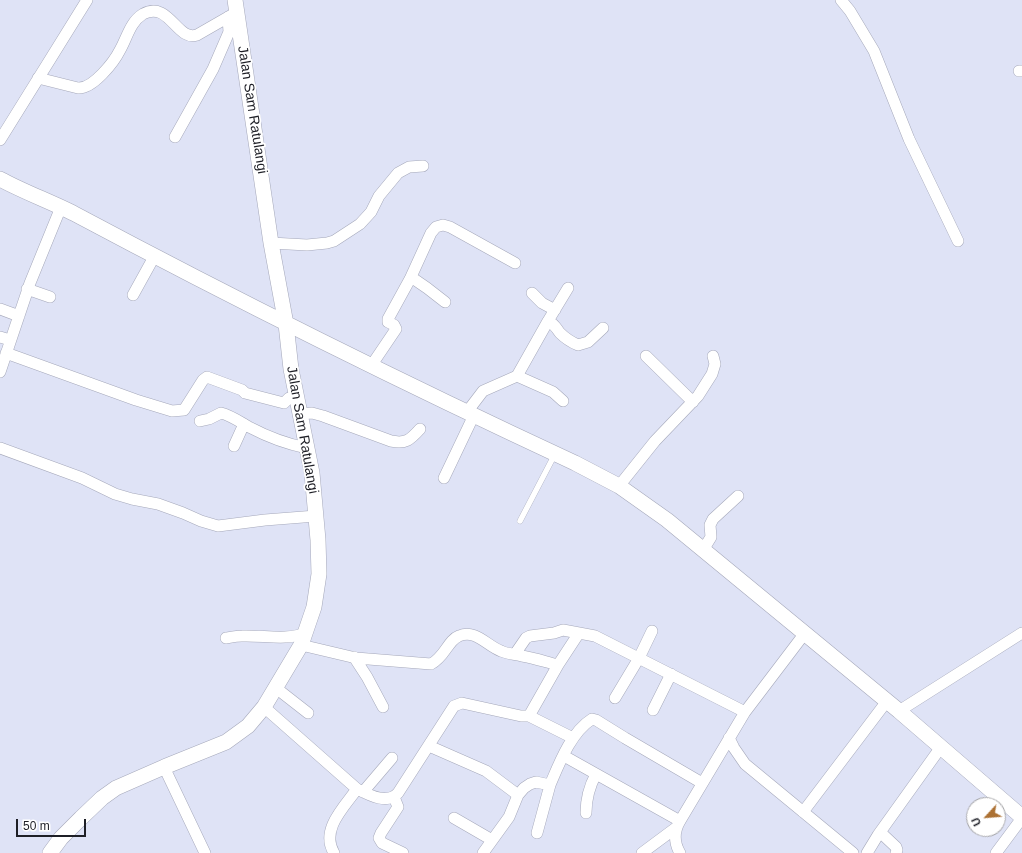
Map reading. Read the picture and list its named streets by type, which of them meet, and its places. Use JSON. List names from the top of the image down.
{
  "streets": {
    "main road": ["Jalan Sam Ratulangi"]
  },
  "scale_bar": "50 m",
  "north": "bottom left"
}
